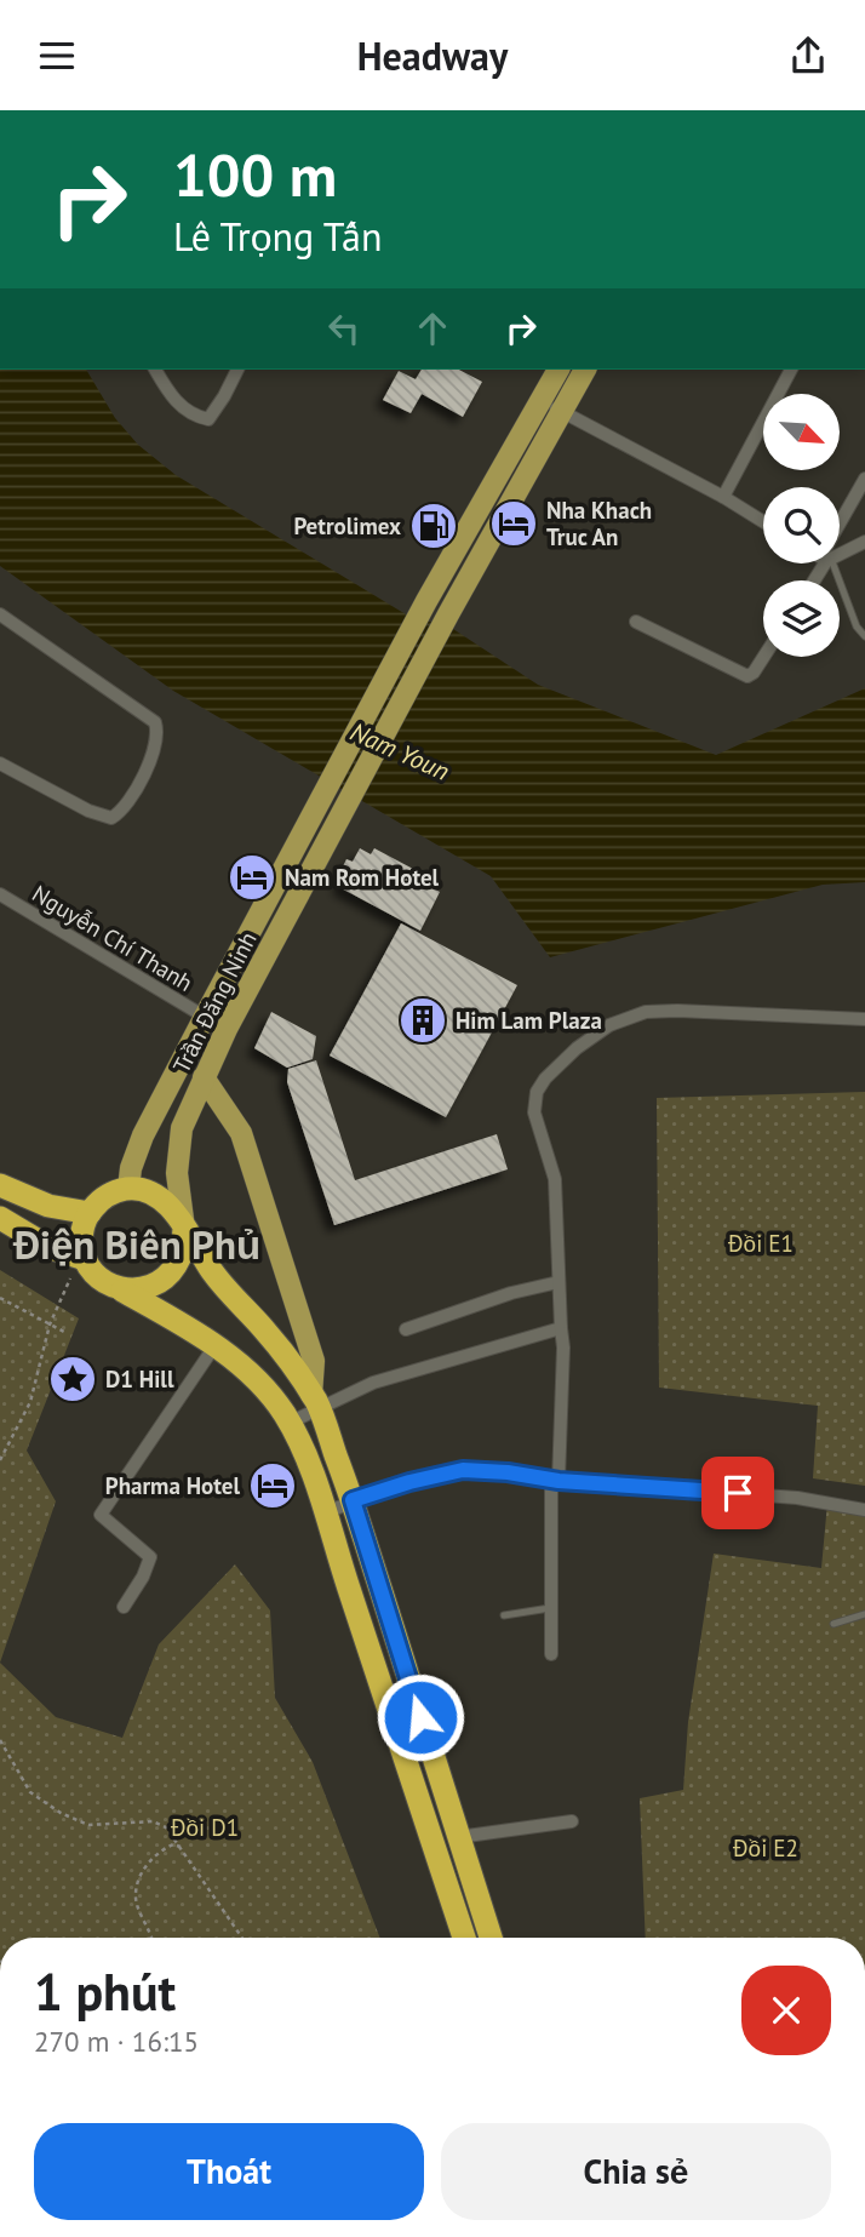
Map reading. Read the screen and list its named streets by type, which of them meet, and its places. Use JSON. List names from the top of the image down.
{
  "streets": {
    "main road": ["Trần Đăng Ninh"],
    "street": ["Nguyễn Chí Thanh"]
  },
  "crossings": [
    ["Nguyễn Chí Thanh", "Trần Đăng Ninh"]
  ],
  "districts": ["Điện Biên Phủ"],
  "water": ["Nam Youn"],
  "parks": ["Đồi E1", "Đồi D1", "Đồi E2"],
  "places": {
    "hotel": ["Nha Khach Truc An", "Nam Rom Hotel", "Pharma Hotel"],
    "fuel station": ["Petrolimex"],
    "building": ["Him Lam Plaza"],
    "place": ["D1 Hill"]
  },
  "north": "bottom right",
  "page": {
    "header": "Headway",
    "turn": ["100 m", "Lê Trọng Tấn"],
    "heading": ["1 phút", "270 m · 16:15"],
    "buttons": ["Thoát", "Chia sẻ"]
  }
}
